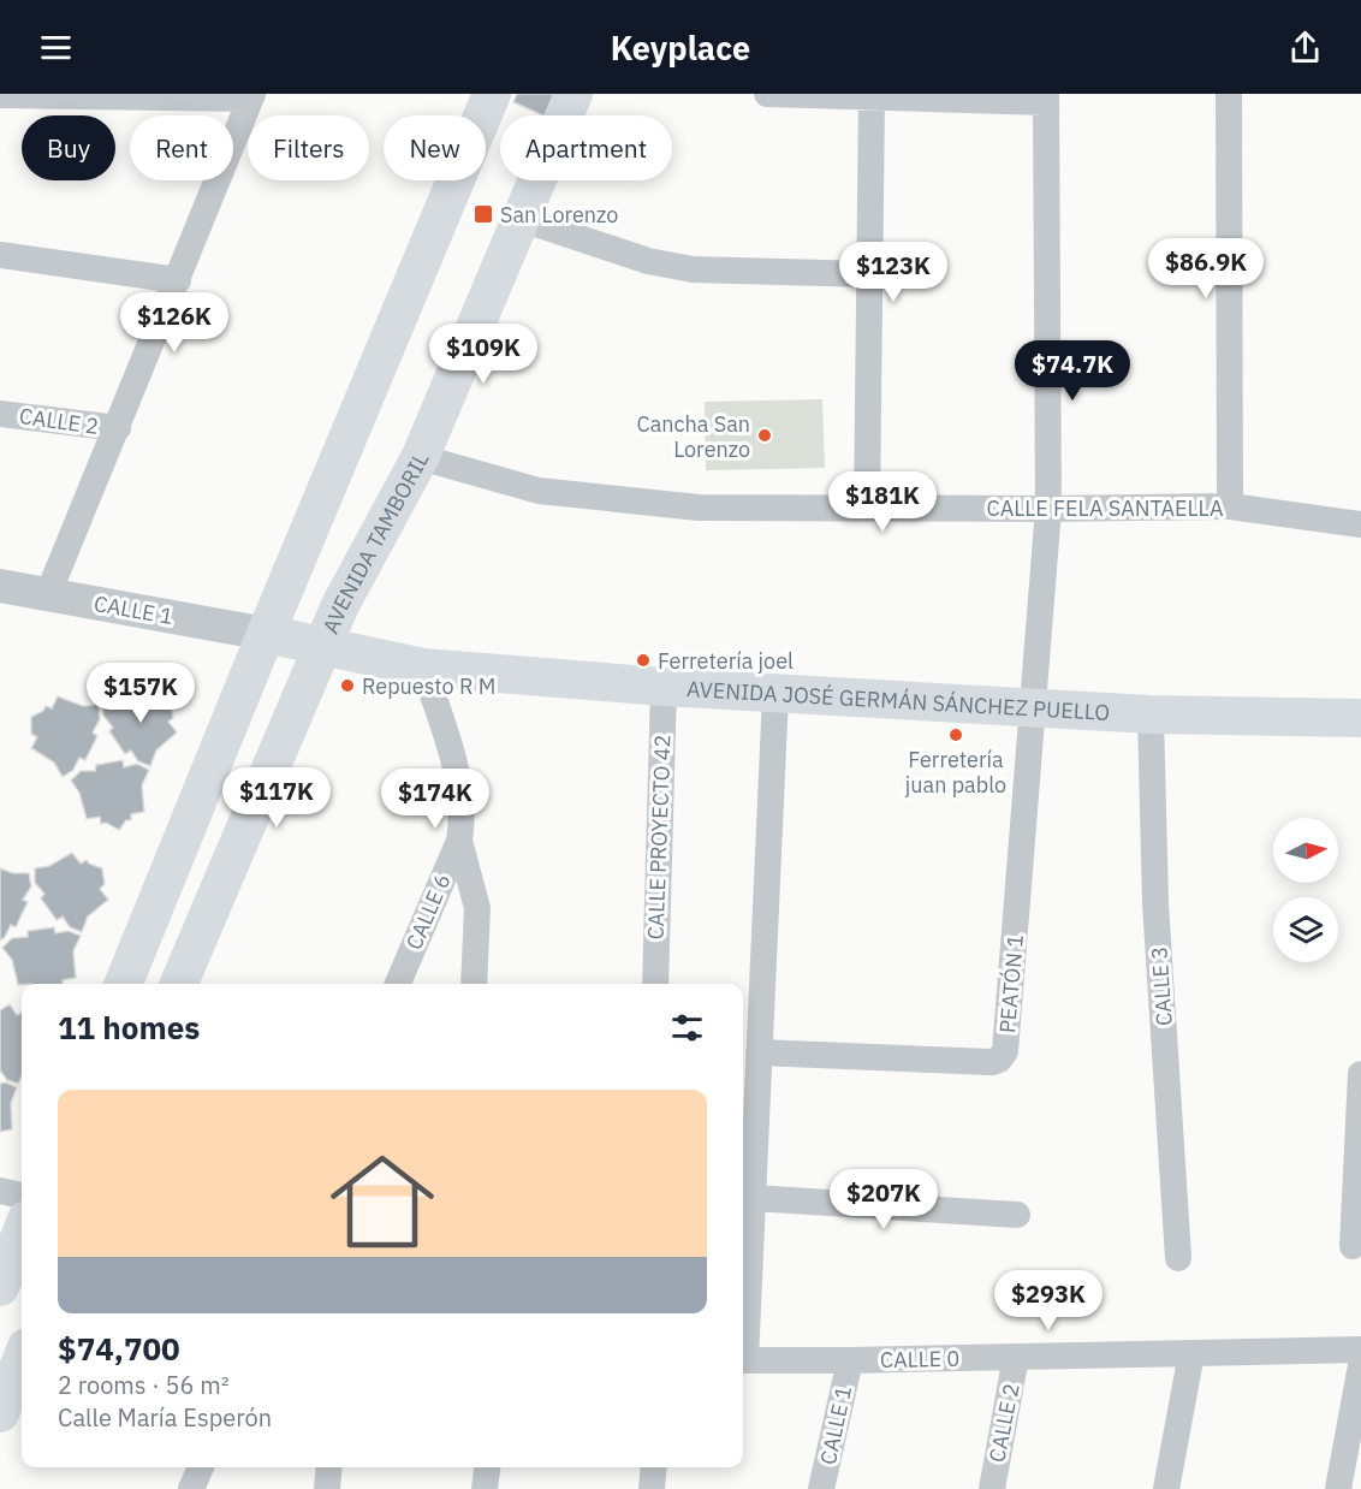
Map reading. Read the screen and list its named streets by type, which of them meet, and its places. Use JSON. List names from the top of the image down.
{
  "streets": {
    "main road": ["AVENIDA TAMBORIL", "AVENIDA JOSÉ GERMÁN SÁNCHEZ PUELLO"],
    "street": [
      "CALLE 2",
      "CALLE FELA SANTAELLA",
      "CALLE 1",
      "CALLE PROYECTO 42",
      "CALLE 6",
      "PEATÓN 1",
      "CALLE 3",
      "CALLE 0"
    ]
  },
  "crossings": [
    ["CALLE 2", "CALLE 0"],
    ["CALLE FELA SANTAELLA", "AVENIDA TAMBORIL"],
    ["AVENIDA TAMBORIL", "AVENIDA JOSÉ GERMÁN SÁNCHEZ PUELLO"],
    ["CALLE 1", "AVENIDA JOSÉ GERMÁN SÁNCHEZ PUELLO"],
    ["CALLE 1", "CALLE 0"],
    ["AVENIDA JOSÉ GERMÁN SÁNCHEZ PUELLO", "CALLE PROYECTO 42"],
    ["AVENIDA JOSÉ GERMÁN SÁNCHEZ PUELLO", "CALLE 6"],
    ["AVENIDA JOSÉ GERMÁN SÁNCHEZ PUELLO", "PEATÓN 1"],
    ["AVENIDA JOSÉ GERMÁN SÁNCHEZ PUELLO", "CALLE 3"]
  ],
  "places": {
    "transit": ["San Lorenzo"],
    "other": [
      "Cancha San Lorenzo",
      "Ferretería joel",
      "Repuesto R M",
      "Ferretería juan pablo"
    ]
  },
  "north": "right",
  "page": {
    "header": "Keyplace",
    "chip": [
      "Buy",
      "Rent",
      "Filters",
      "New",
      "Apartment"
    ],
    "price": [
      "$86.9K",
      "$123K",
      "$126K",
      "$109K",
      "$74.7K",
      "$181K",
      "$157K",
      "$117K",
      "$174K",
      "$207K",
      "$293K"
    ],
    "heading": "11 homes",
    "list": [
      {
        "name": "$74,700",
        "note": "2 rooms · 56 m² · Calle María Esperón"
      }
    ]
  }
}
